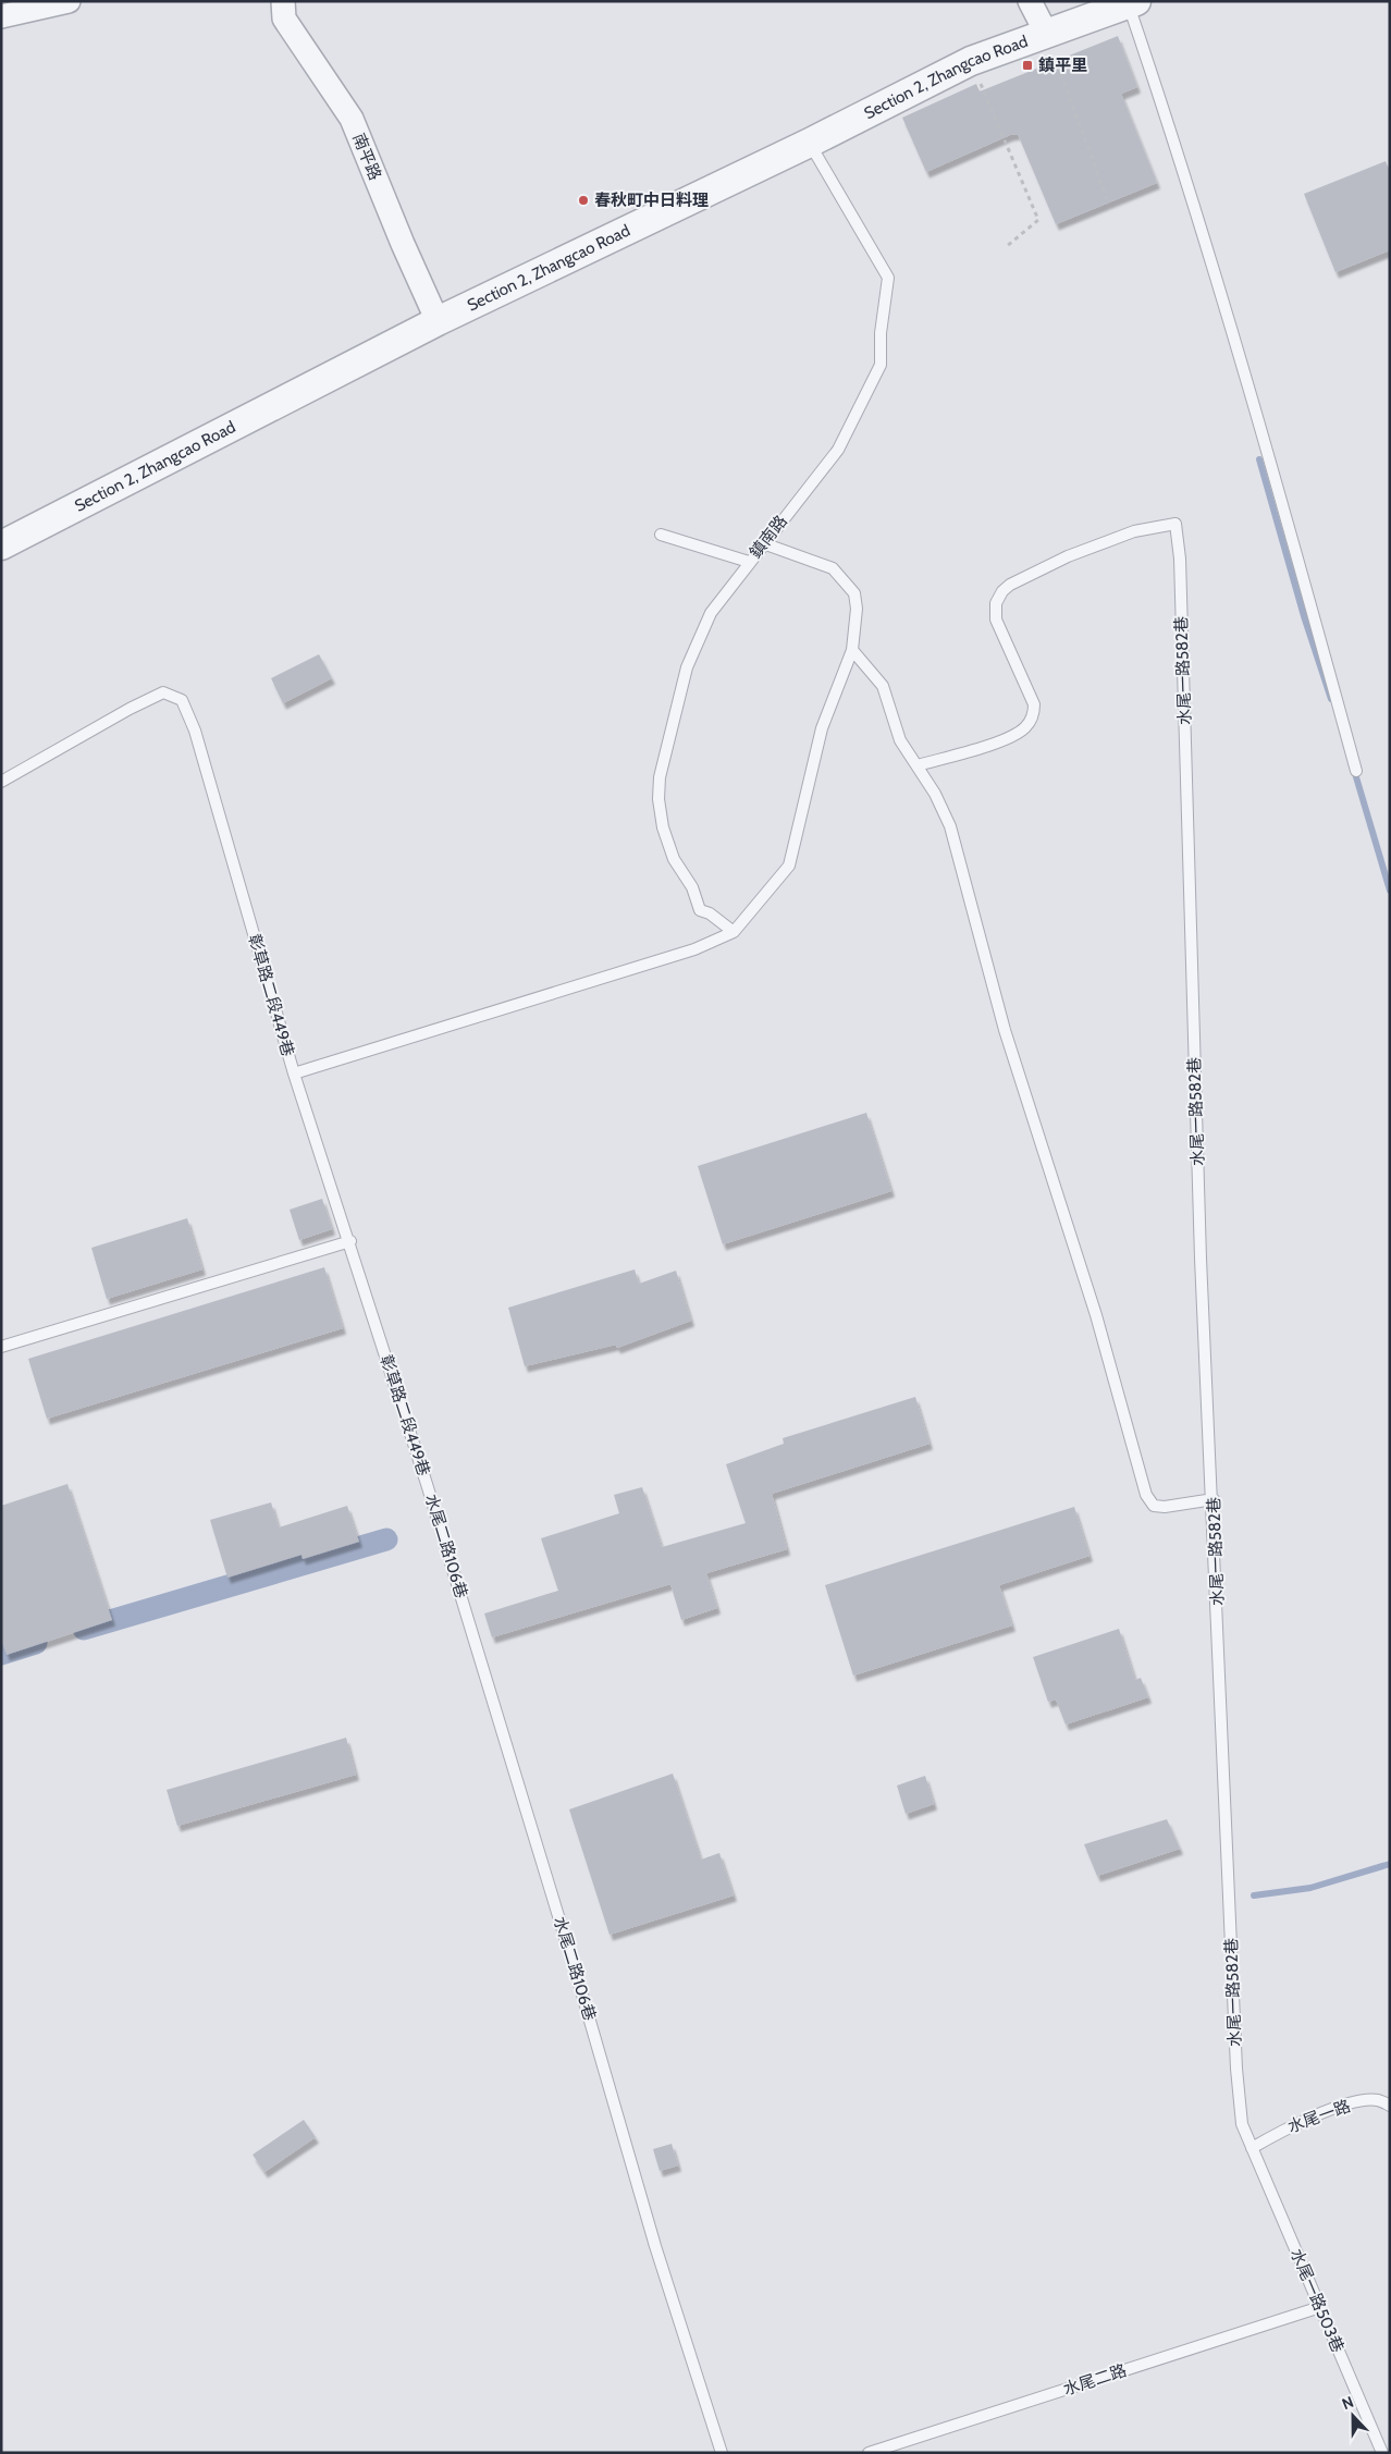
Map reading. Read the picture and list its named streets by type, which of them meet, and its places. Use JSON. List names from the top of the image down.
{
  "streets": {
    "street": ["Section 2, Zhangcao Road", "南平路"],
    "lane": [
      "鎮南路",
      "水尾一路582巷",
      "彰草路二段449巷",
      "水尾二路106巷",
      "水尾一路",
      "水尾一路503巷",
      "水尾二路"
    ]
  },
  "crossings": [
    ["Section 2, Zhangcao Road", "南平路"],
    ["Section 2, Zhangcao Road", "鎮南路"],
    ["水尾一路582巷", "水尾一路"],
    ["水尾一路582巷", "水尾一路503巷"],
    ["彰草路二段449巷", "水尾二路106巷"],
    ["水尾一路", "水尾一路503巷"],
    ["水尾一路503巷", "水尾二路"]
  ],
  "places": {
    "transit": ["鎮平里"],
    "other": ["春秋町中日料理"]
  },
  "north": "top"
}
